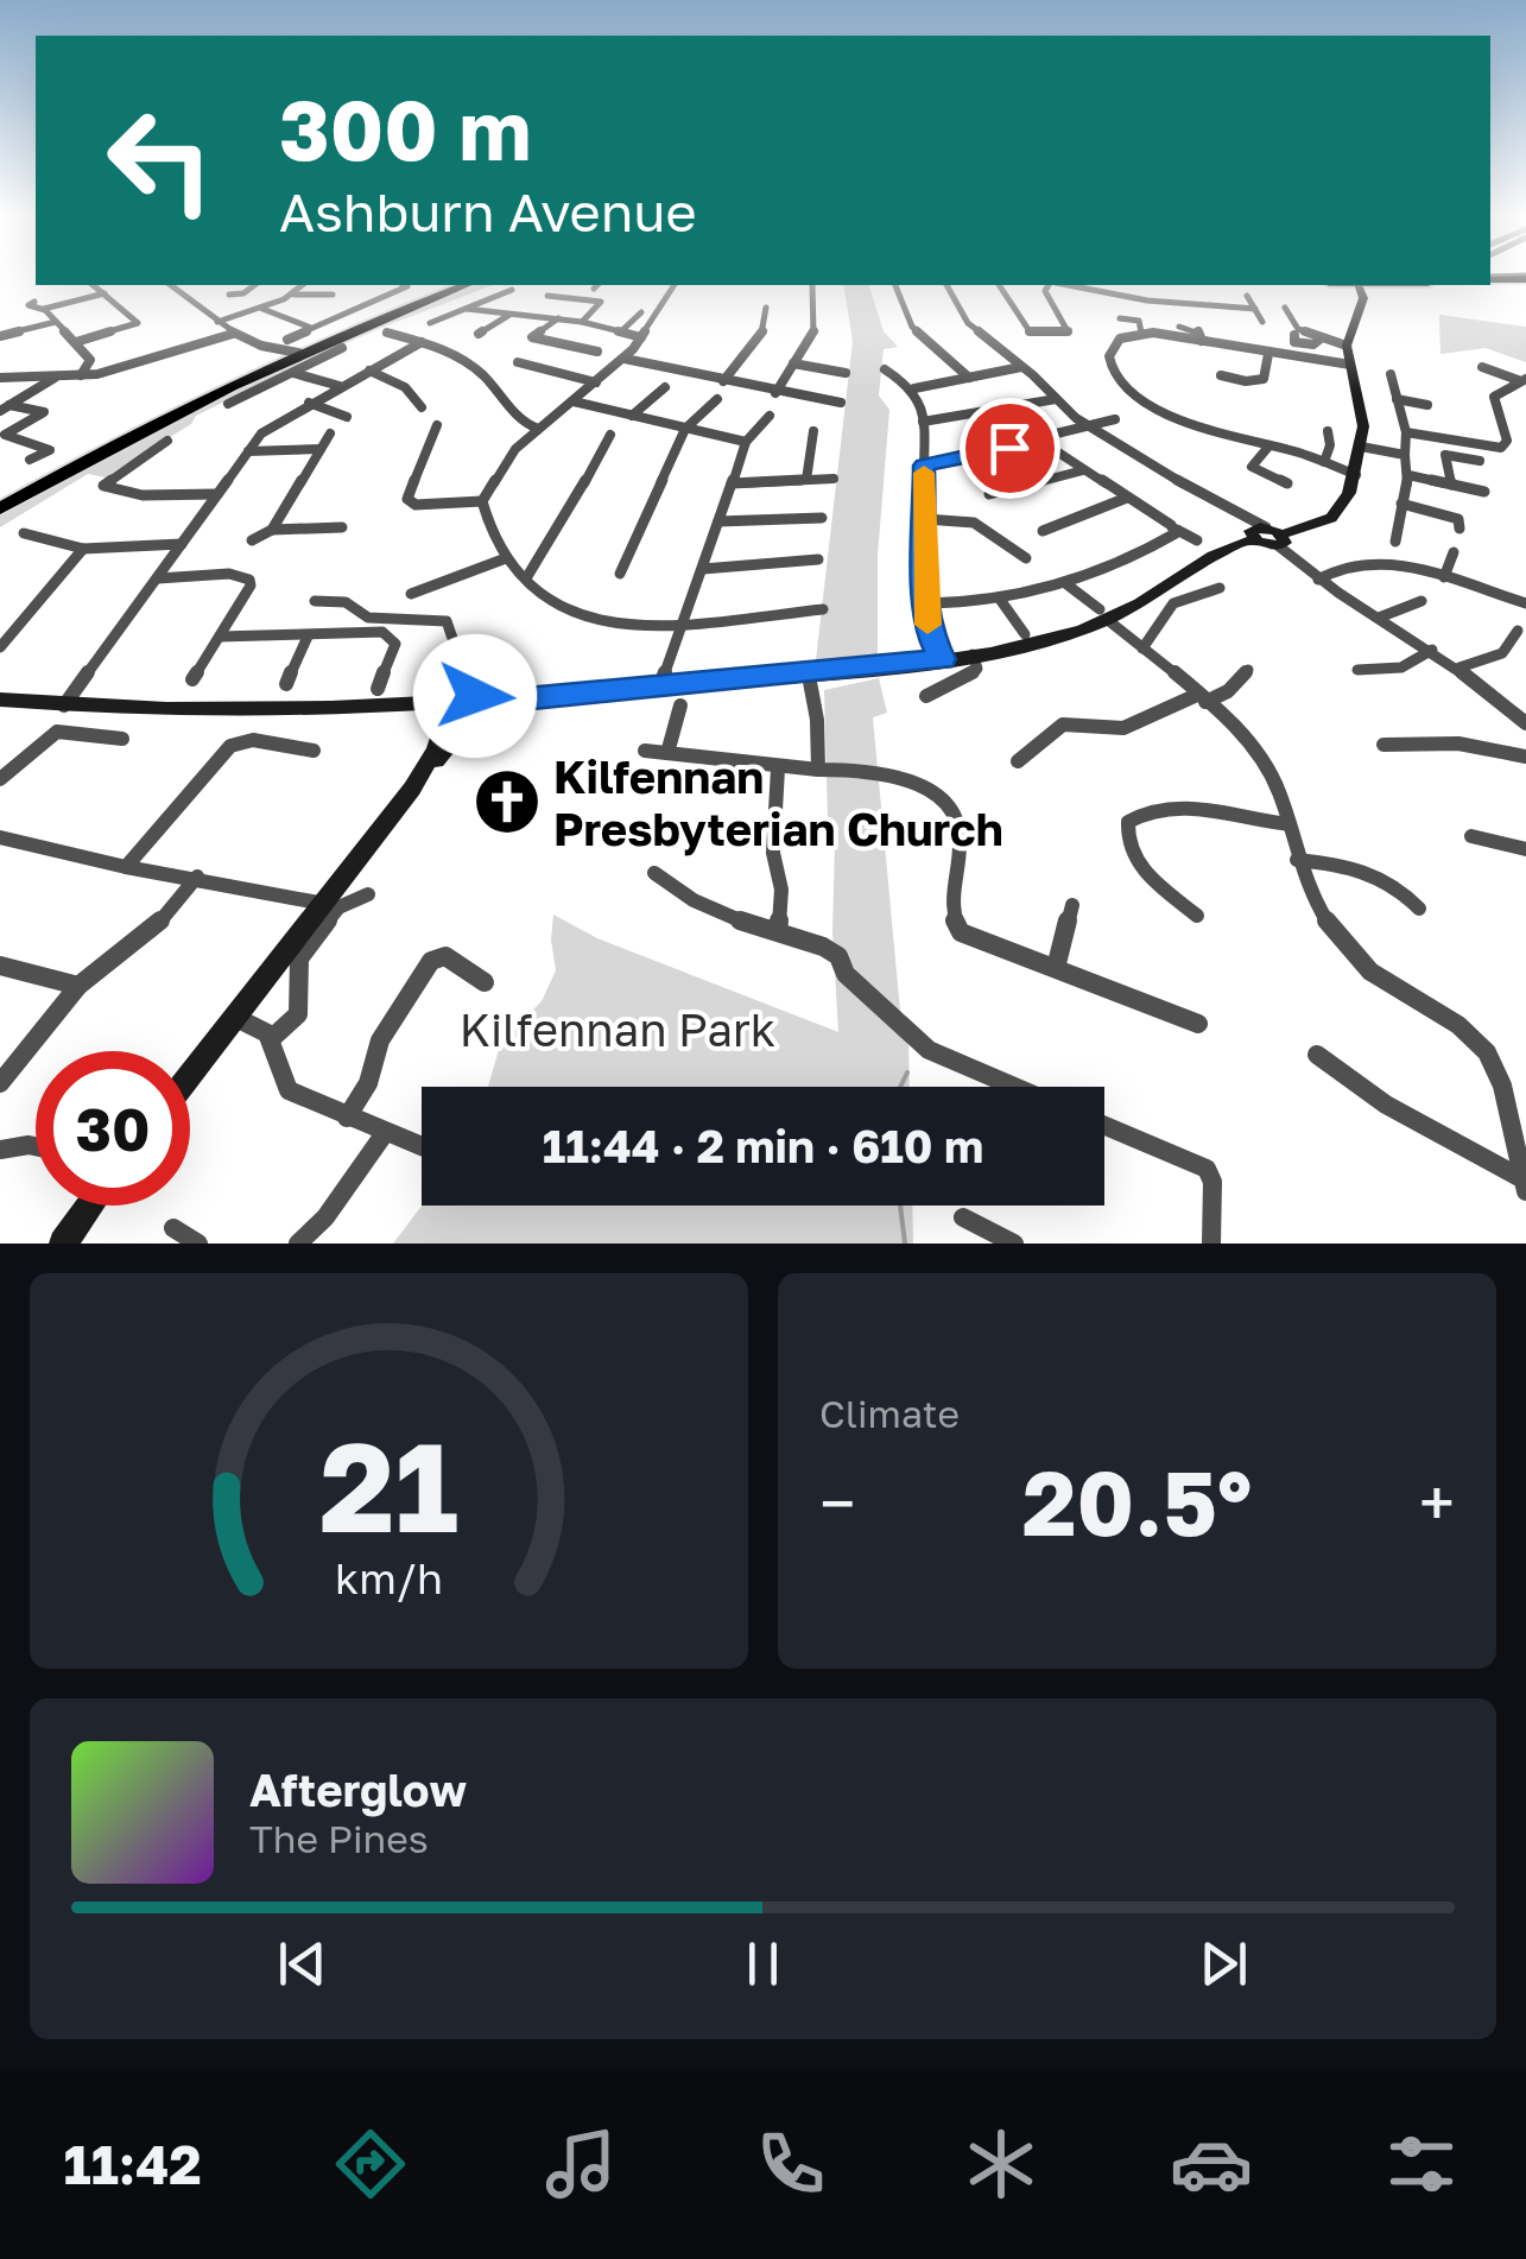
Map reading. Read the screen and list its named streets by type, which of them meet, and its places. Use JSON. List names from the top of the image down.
{
  "parks": ["Kilfennan Park"],
  "places": {
    "church": ["Kilfennan Presbyterian Church"]
  },
  "page": {
    "turn": ["300 m", "Ashburn Avenue"],
    "limit": "30",
    "trip": "11:44 · 2 min · 610 m",
    "tile": "Climate",
    "heat": ["−", "20.5°", "+"],
    "song": ["Afterglow", "The Pines"],
    "tabs": "11:42",
    "gauge": ["21", "km/h"]
  }
}
